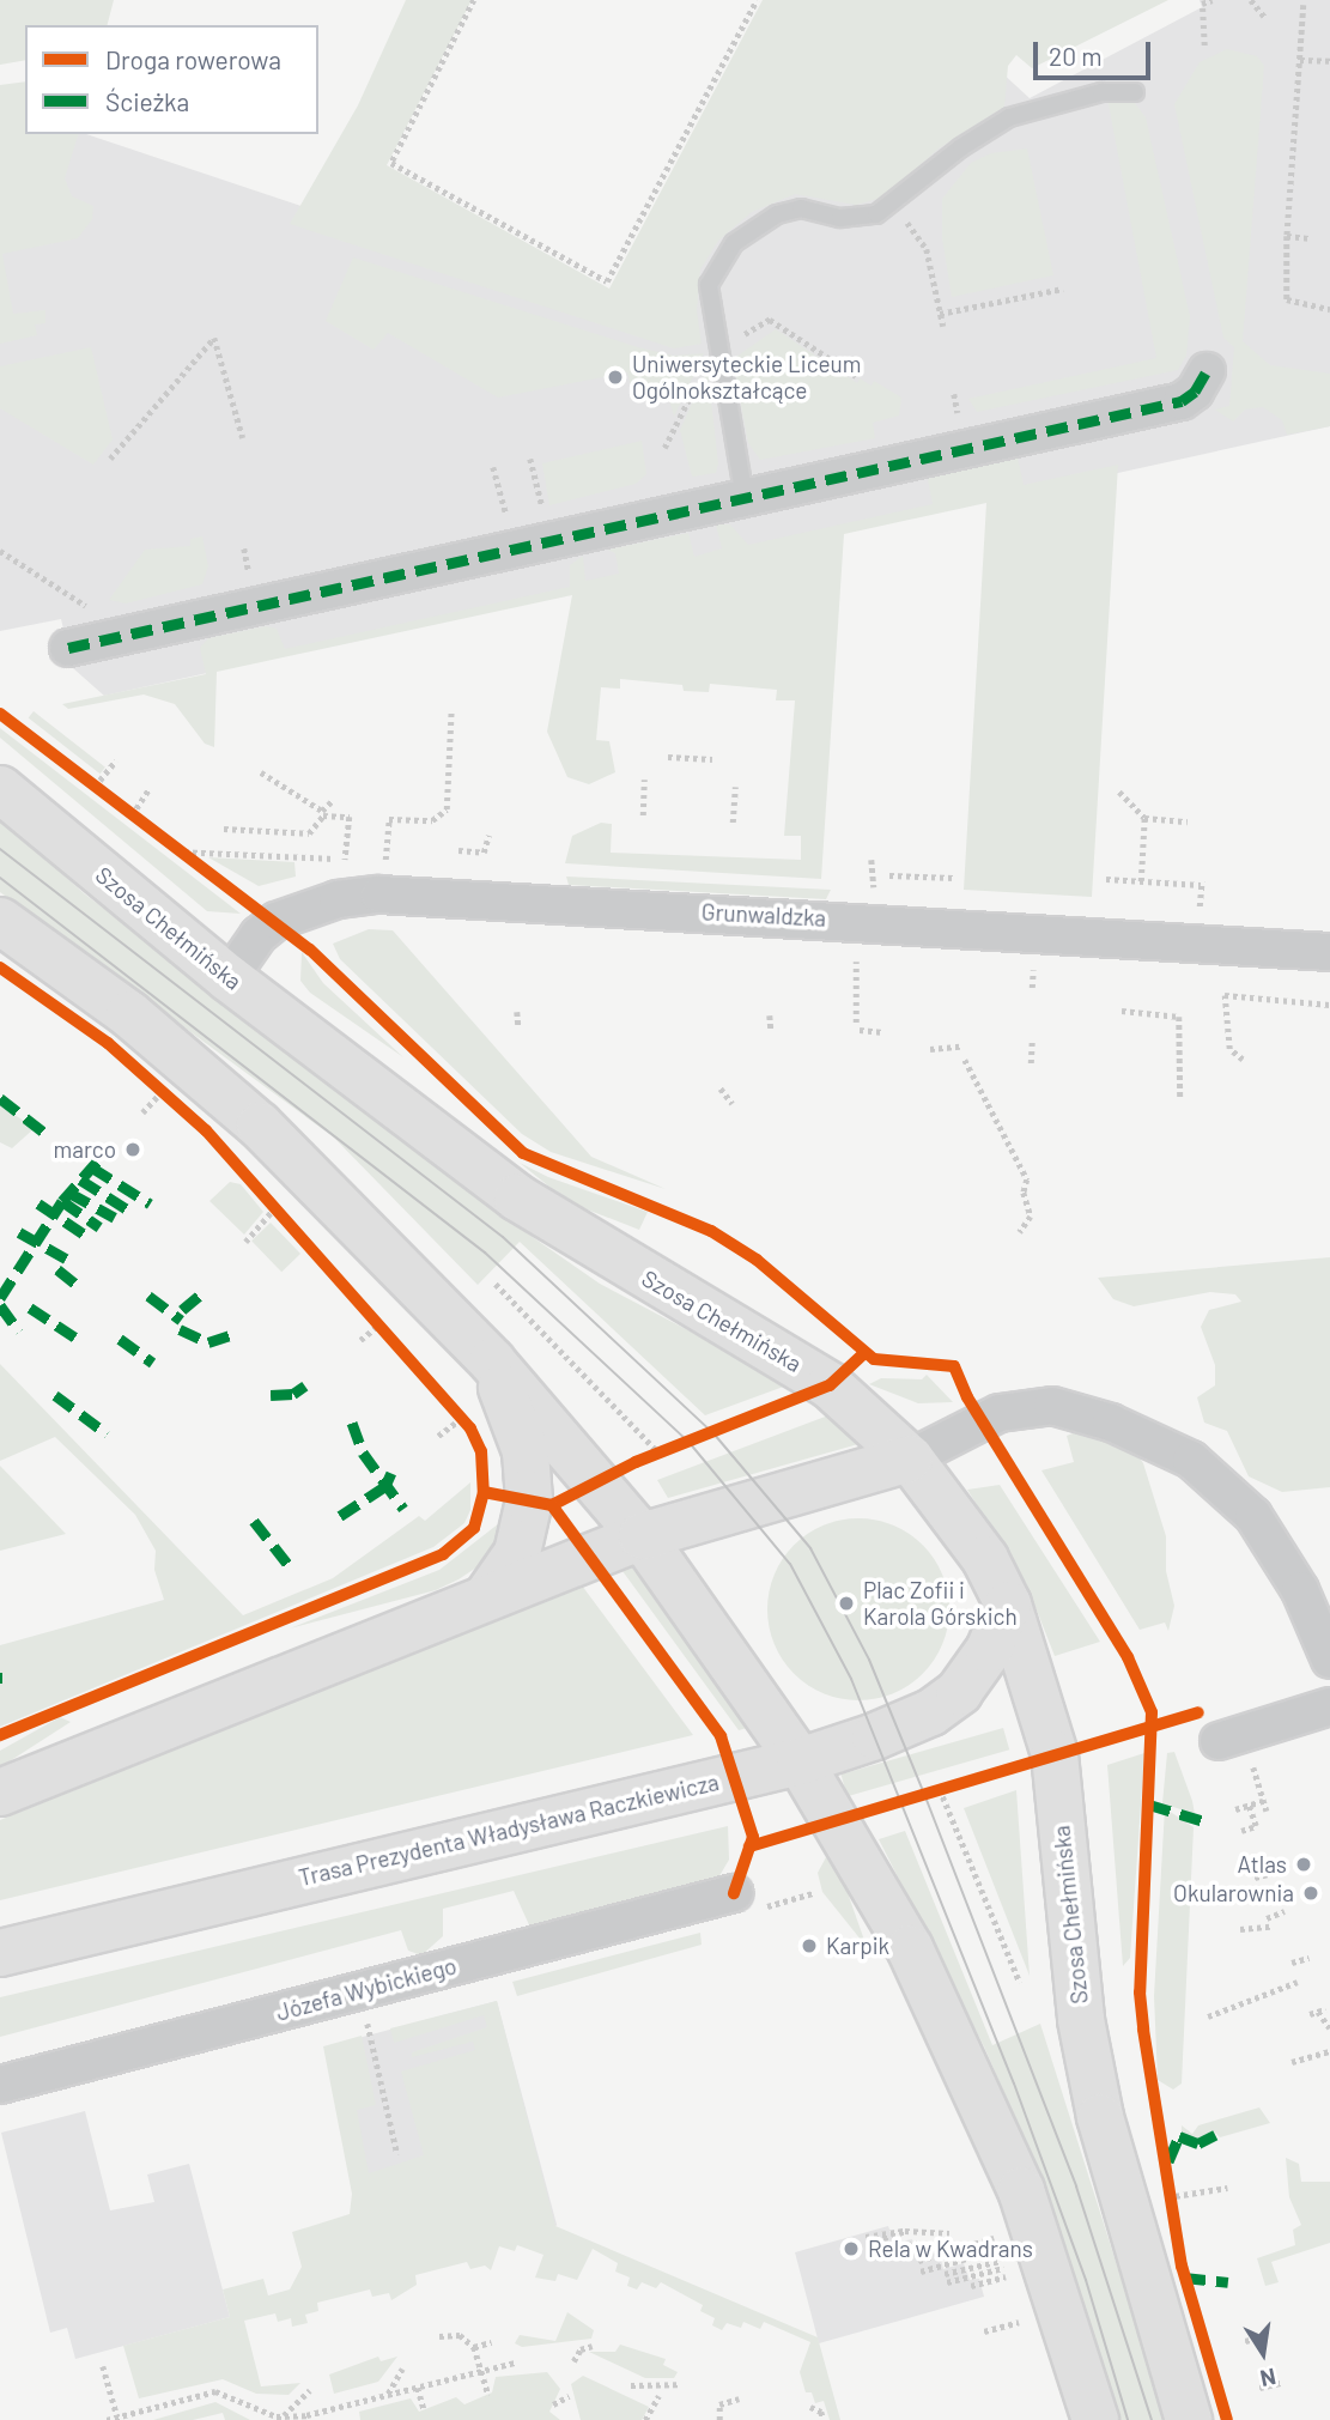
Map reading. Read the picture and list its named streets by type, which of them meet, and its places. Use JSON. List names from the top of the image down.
{
  "streets": {
    "main road": ["Szosa Chełmińska", "Trasa Prezydenta Władysława Raczkiewicza"],
    "street": ["Grunwaldzka", "Józefa Wybickiego"]
  },
  "crossings": [
    ["Grunwaldzka", "Szosa Chełmińska"],
    ["Szosa Chełmińska", "Trasa Prezydenta Władysława Raczkiewicza"]
  ],
  "places": [
    "Uniwersyteckie Liceum Ogólnokształcące",
    "marco",
    "Plac Zofii i Karola Górskich",
    "Atlas",
    "Okularownia",
    "Karpik",
    "Rela w Kwadrans"
  ],
  "legend": ["Droga rowerowa", "Ścieżka"],
  "scale_bar": "20 m",
  "north": "bottom"
}
